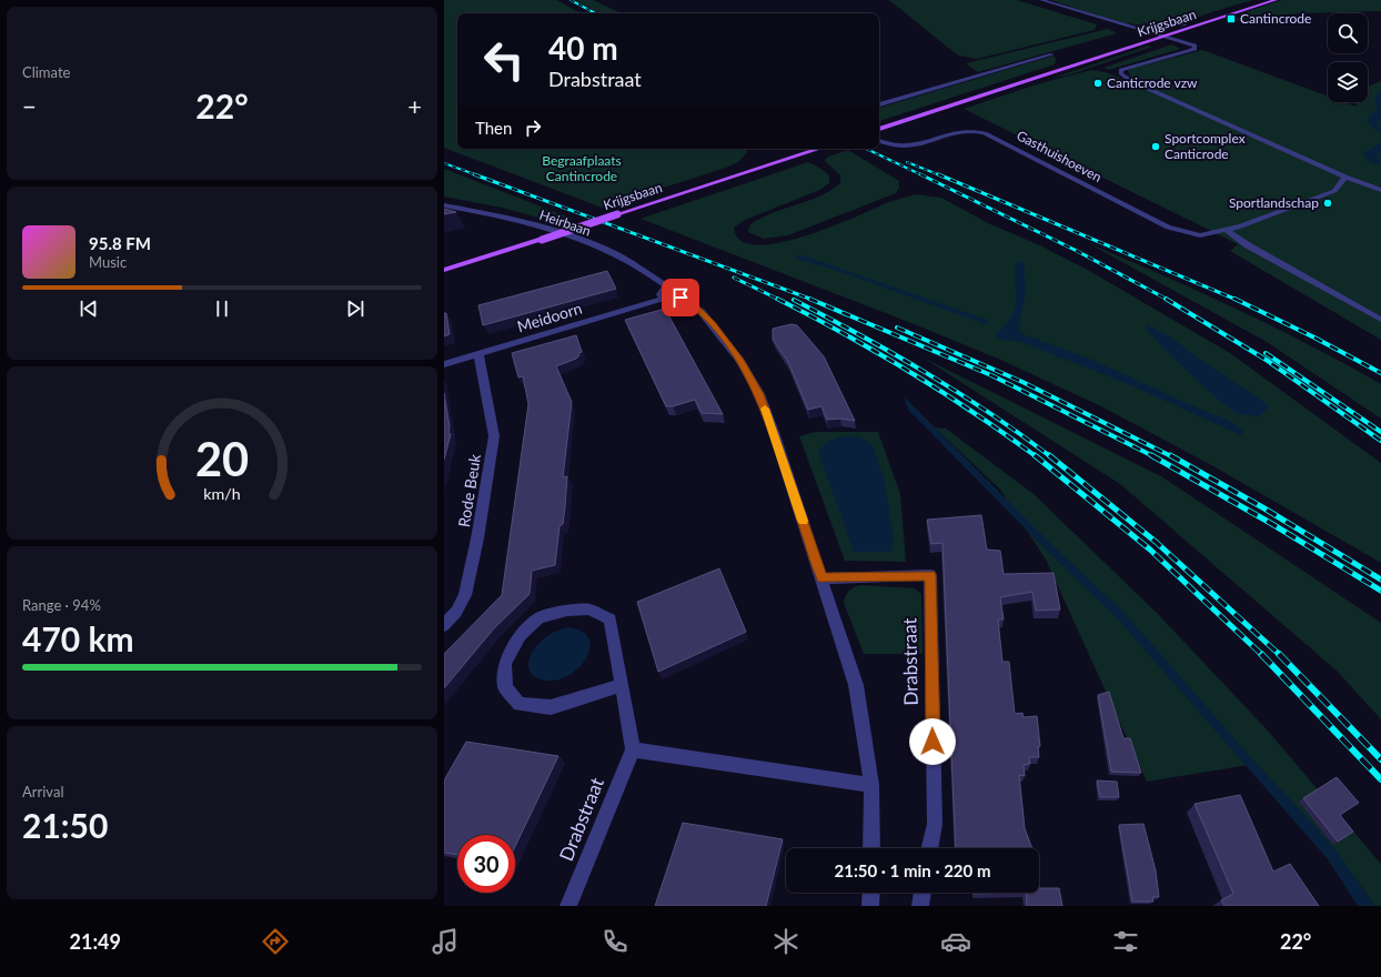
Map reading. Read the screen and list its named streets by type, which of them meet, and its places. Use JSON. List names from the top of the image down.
{
  "streets": {
    "main road": ["Krijgsbaan"],
    "street": [
      "Gasthuishoeven",
      "Heirbaan",
      "Meidoorn",
      "Rode Beuk",
      "Drabstraat"
    ]
  },
  "crossings": [
    ["Meidoorn", "Rode Beuk"]
  ],
  "parks": ["Begraafplaats Cantincrode"],
  "places": {
    "transit": ["Cantincrode"],
    "other": ["Canticrode vzw", "Sportcomplex Canticrode", "Sportlandschap"]
  },
  "page": {
    "tile": [
      "Climate",
      ["Range · 94%", "470 km"],
      ["Arrival", "21:50"]
    ],
    "turn": ["40 m", "Drabstraat"],
    "heat": ["−", "22°", "+"],
    "then": "Then",
    "song": ["95.8 FM", "Music"],
    "limit": "30",
    "trip": "21:50 · 1 min · 220 m",
    "tabs": ["21:49", "22°"],
    "gauge": ["20", "km/h"]
  }
}
